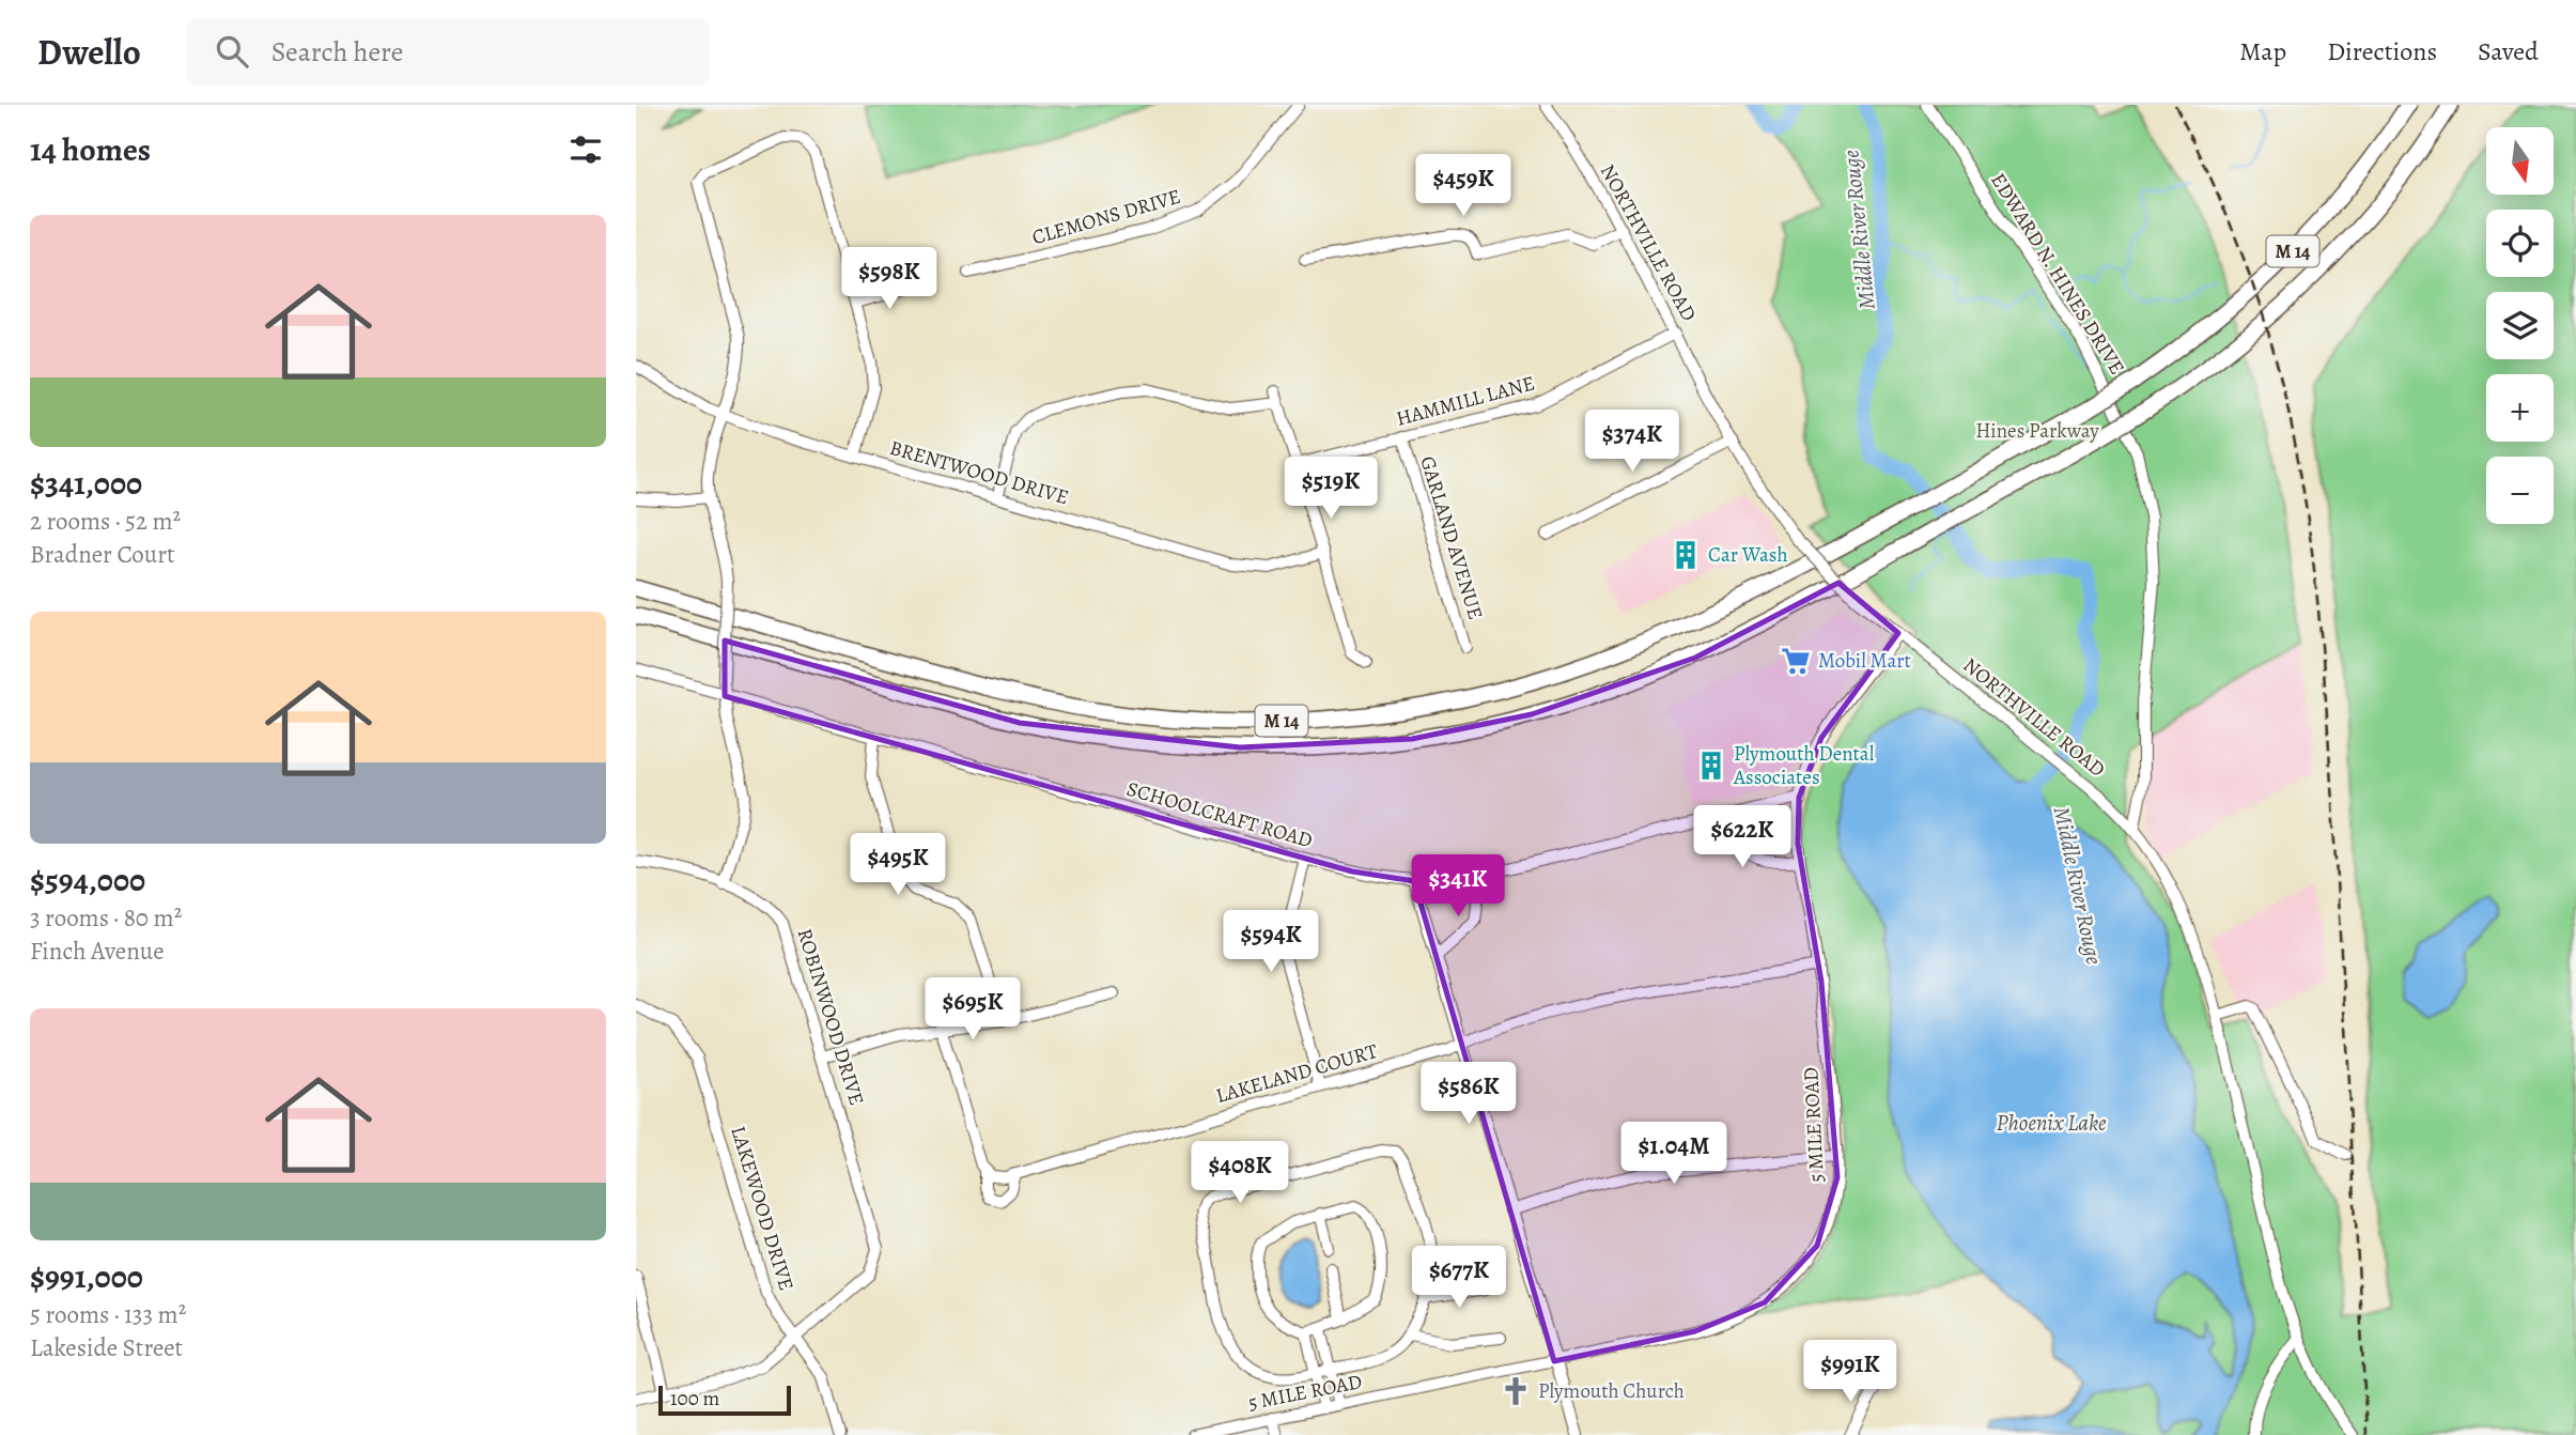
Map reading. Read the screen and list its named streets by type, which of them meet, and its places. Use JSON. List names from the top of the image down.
{
  "streets": {
    "highway": ["M 14"],
    "street": [
      "CLEMONS DRIVE",
      "NORTHVILLE ROAD",
      "EDWARD N. HINES DRIVE",
      "HAMMILL LANE",
      "BRENTWOOD DRIVE",
      "GARLAND AVENUE",
      "SCHOOLCRAFT ROAD",
      "ROBINWOOD DRIVE",
      "LAKELAND COURT",
      "5 MILE ROAD",
      "LAKEWOOD DRIVE"
    ]
  },
  "crossings": [
    ["NORTHVILLE ROAD", "EDWARD N. HINES DRIVE"],
    ["NORTHVILLE ROAD", "HAMMILL LANE"],
    ["NORTHVILLE ROAD", "5 MILE ROAD"],
    ["HAMMILL LANE", "GARLAND AVENUE"],
    ["SCHOOLCRAFT ROAD", "5 MILE ROAD"],
    ["ROBINWOOD DRIVE", "LAKEWOOD DRIVE"],
    ["LAKELAND COURT", "5 MILE ROAD"]
  ],
  "water": ["Middle River Rouge", "Phoenix Lake"],
  "parks": ["Hines Parkway"],
  "places": {
    "building": ["Car Wash", "Plymouth Dental Associates"],
    "supermarket": ["Mobil Mart"],
    "church": ["Plymouth Church"]
  },
  "scale_bar": "100 m",
  "north": "bottom",
  "page": {
    "header": "Dwello",
    "search": "Search here",
    "nav": ["Map", "Directions", "Saved"],
    "heading": "14 homes",
    "map_buttons": ["+", "−"],
    "price": [
      "$459K",
      "$598K",
      "$374K",
      "$519K",
      "$622K",
      "$495K",
      "$341K",
      "$594K",
      "$695K",
      "$586K",
      "$1.04M",
      "$408K",
      "$677K",
      "$991K"
    ],
    "list": [
      {
        "name": "$341,000",
        "note": "2 rooms · 52 m² · Bradner Court"
      },
      {
        "name": "$594,000",
        "note": "3 rooms · 80 m² · Finch Avenue"
      },
      {
        "name": "$991,000",
        "note": "5 rooms · 133 m² · Lakeside Street"
      }
    ],
    "scale": "100 m"
  }
}
